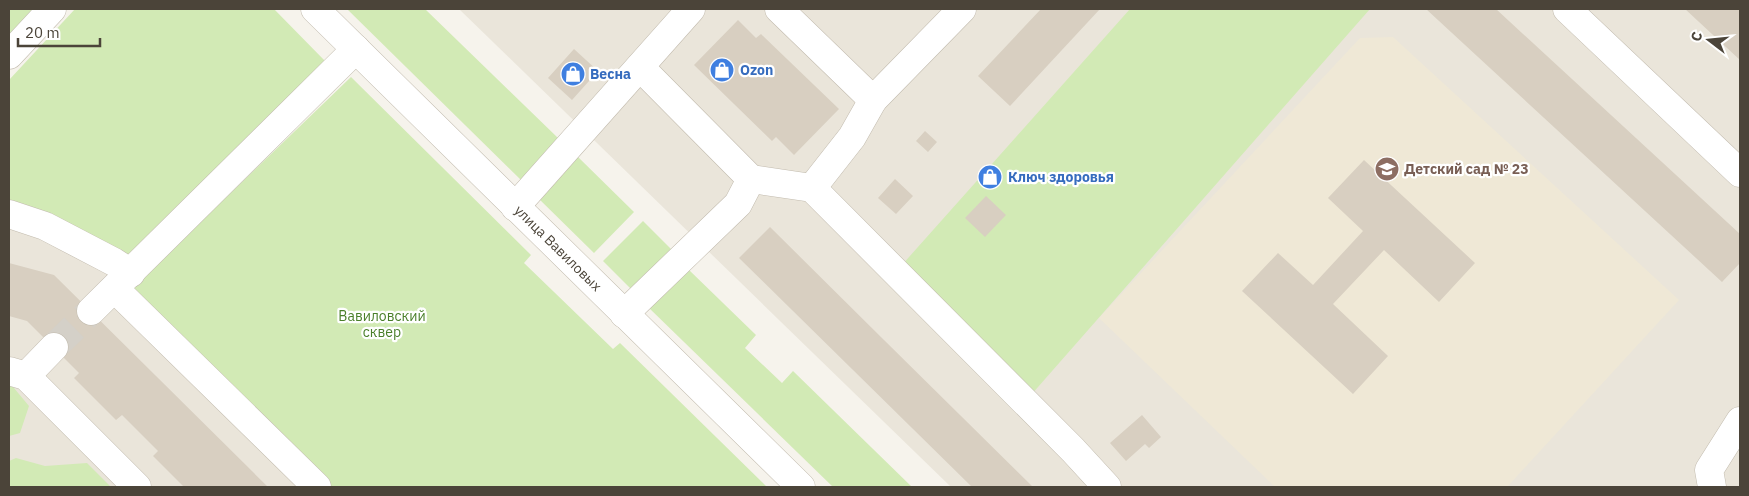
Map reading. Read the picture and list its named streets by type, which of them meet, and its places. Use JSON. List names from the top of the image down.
{
  "streets": {
    "street": ["улица Вавиловых"]
  },
  "parks": ["Вавиловский сквер"],
  "places": {
    "shop": ["Ozon", "Весна", "Ключ здоровья"],
    "school or university": ["Детский сад № 23"]
  },
  "scale_bar": "20 m",
  "north": "left"
}
